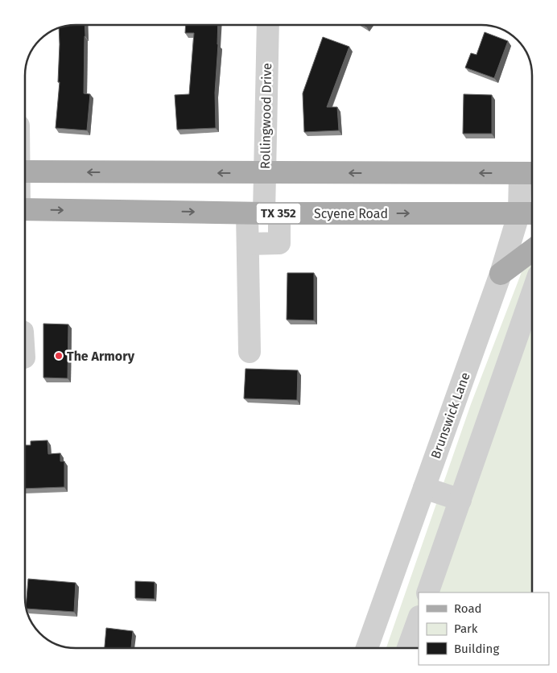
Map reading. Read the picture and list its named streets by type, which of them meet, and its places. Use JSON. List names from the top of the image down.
{
  "streets": {
    "main road": ["TX 352", "Scyene Road"],
    "street": ["Rollingwood Drive", "Brunswick Lane"]
  },
  "crossings": [
    ["Rollingwood Drive", "Scyene Road"],
    ["Scyene Road", "Brunswick Lane"]
  ],
  "places": ["The Armory"],
  "legend": ["Road", "Park", "Building"]
}
